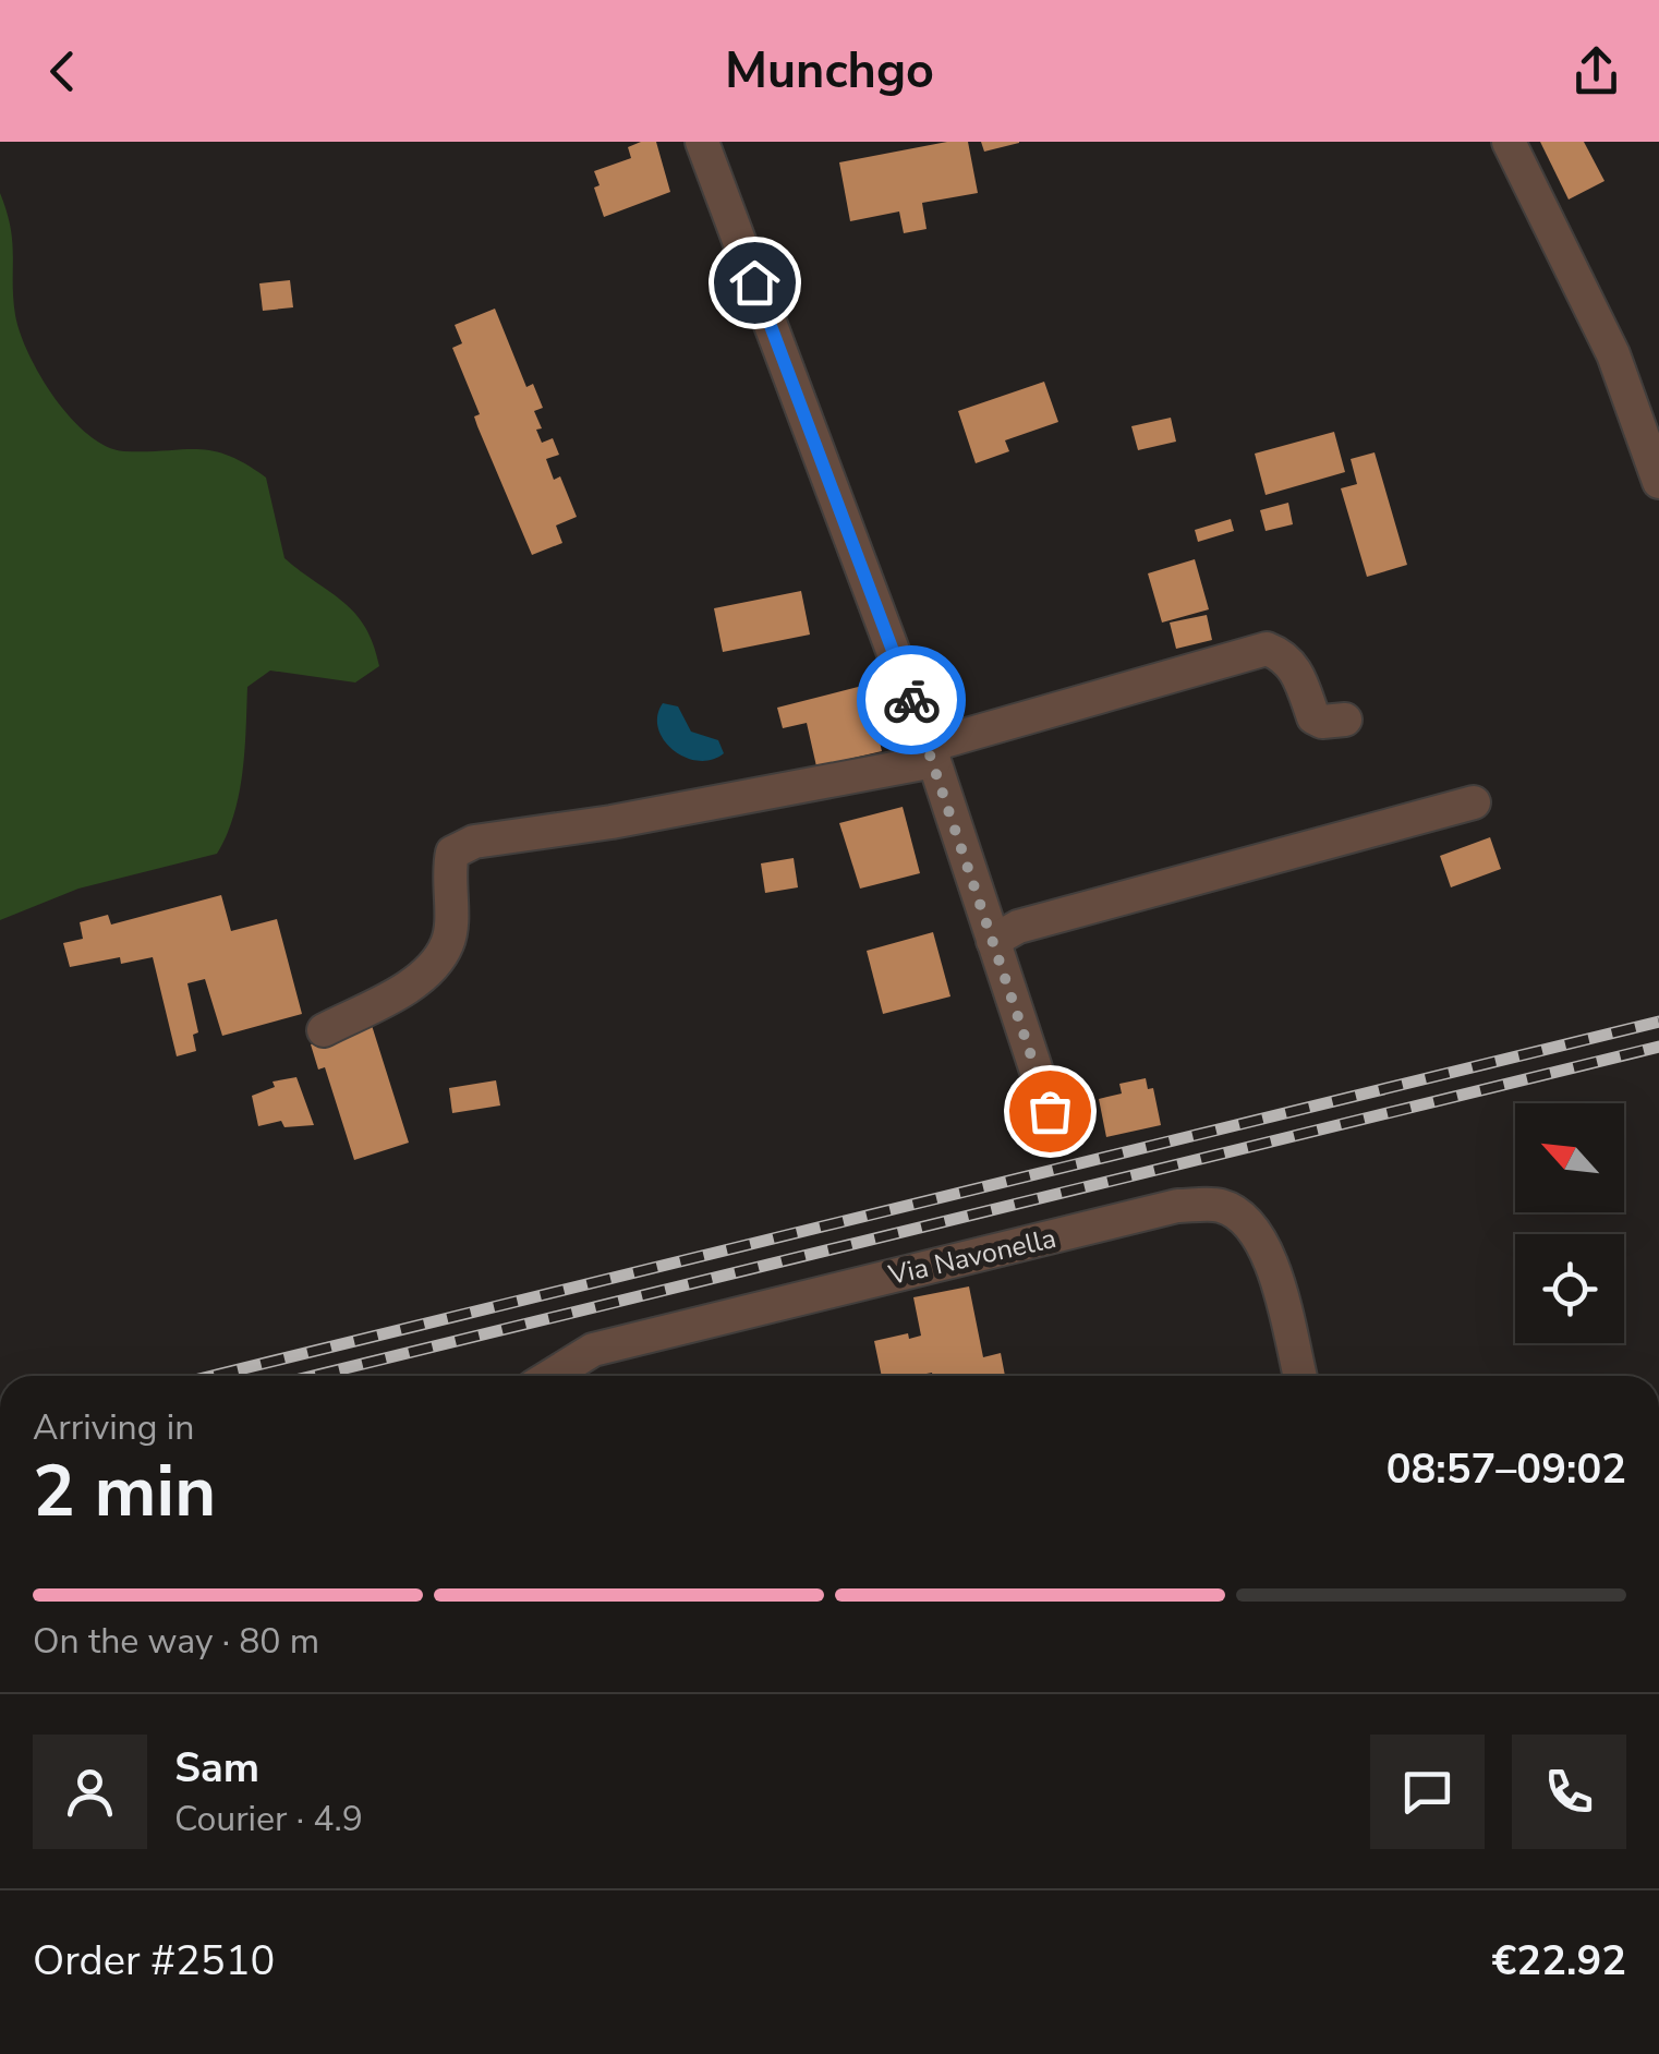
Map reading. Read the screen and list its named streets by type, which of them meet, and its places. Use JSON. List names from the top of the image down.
{
  "streets": {
    "street": ["Via Navonella"]
  },
  "north": "top left",
  "page": {
    "header": "Munchgo",
    "heading": ["2 min", "Arriving in", "08:57–09:02"],
    "panel": [
      "Sam",
      "Courier · 4.9",
      "Order #2510",
      "€22.92"
    ],
    "bar": "On the way · 80 m"
  }
}
